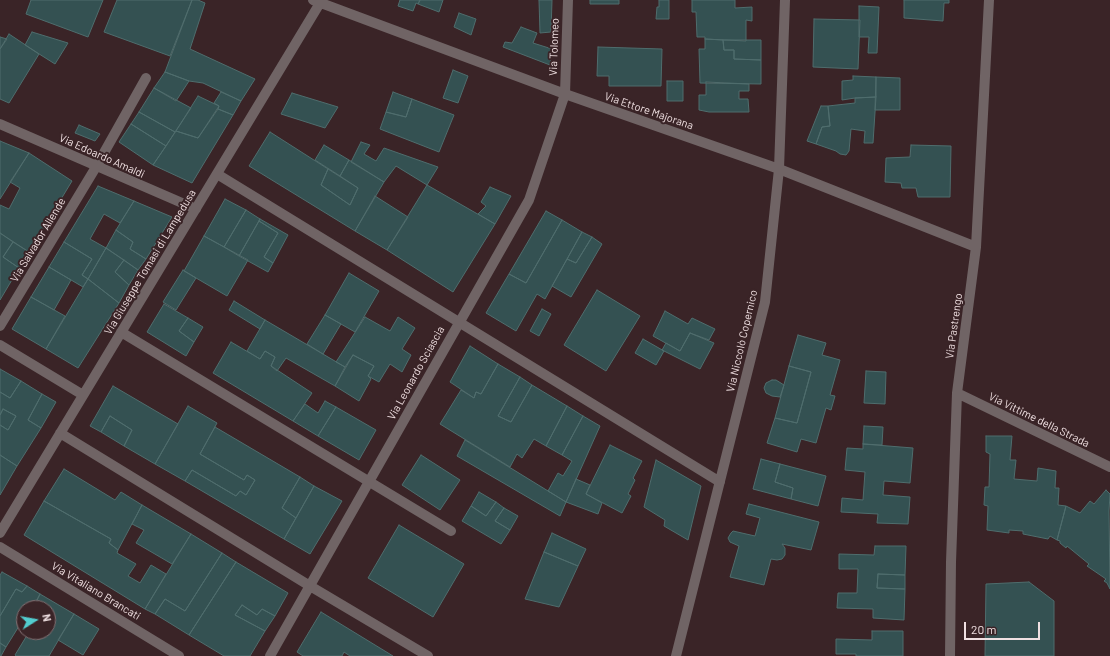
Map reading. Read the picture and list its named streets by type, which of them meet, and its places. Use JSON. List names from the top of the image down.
{
  "streets": {
    "street": [
      "Via Tolomeo",
      "Via Ettore Majorana",
      "Via Edoardo Amaldi",
      "Via Salvador Allende",
      "Via Giuseppe Tomasi di Lampedusa",
      "Via Pastrengo",
      "Via Niccolò Copernico",
      "Via Leonardo Sciascia",
      "Via Vittime della Strada",
      "Via Vitaliano Brancati"
    ]
  },
  "crossings": [
    ["Via Tolomeo", "Via Ettore Majorana"],
    ["Via Tolomeo", "Via Leonardo Sciascia"],
    ["Via Ettore Majorana", "Via Giuseppe Tomasi di Lampedusa"],
    ["Via Ettore Majorana", "Via Pastrengo"],
    ["Via Ettore Majorana", "Via Niccolò Copernico"],
    ["Via Ettore Majorana", "Via Leonardo Sciascia"],
    ["Via Edoardo Amaldi", "Via Salvador Allende"],
    ["Via Edoardo Amaldi", "Via Giuseppe Tomasi di Lampedusa"],
    ["Via Pastrengo", "Via Vittime della Strada"]
  ],
  "scale_bar": "20 m",
  "north": "right"
}
